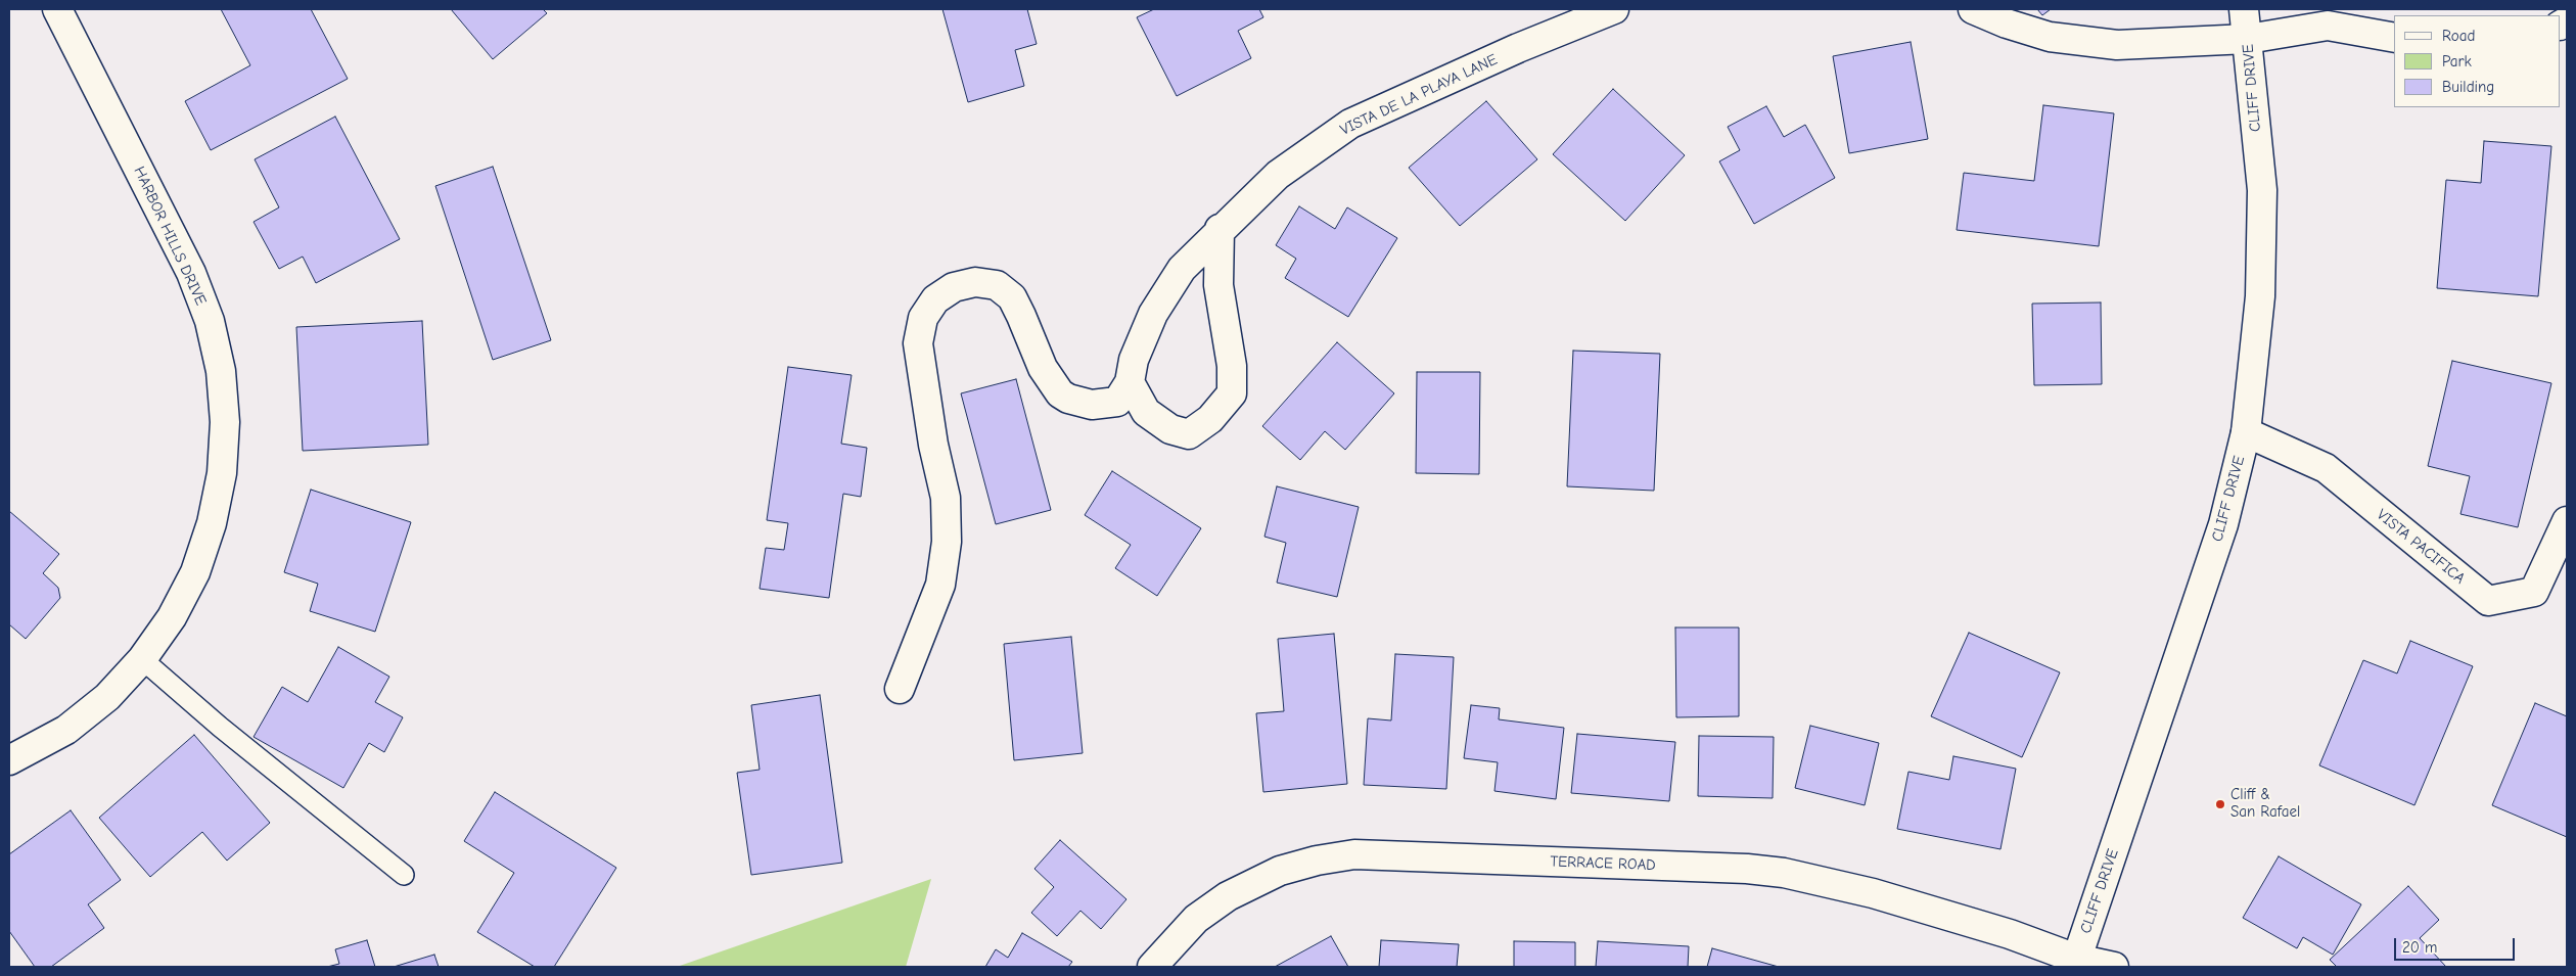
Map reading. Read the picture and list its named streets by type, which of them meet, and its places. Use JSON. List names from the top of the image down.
{
  "streets": {
    "street": [
      "CLIFF DRIVE",
      "VISTA DE LA PLAYA LANE",
      "HARBOR HILLS DRIVE",
      "VISTA PACIFICA",
      "TERRACE ROAD"
    ]
  },
  "crossings": [
    ["CLIFF DRIVE", "VISTA PACIFICA"],
    ["CLIFF DRIVE", "TERRACE ROAD"]
  ],
  "places": ["Cliff & San Rafael"],
  "legend": ["Road", "Park", "Building"],
  "scale_bar": "20 m"
}
